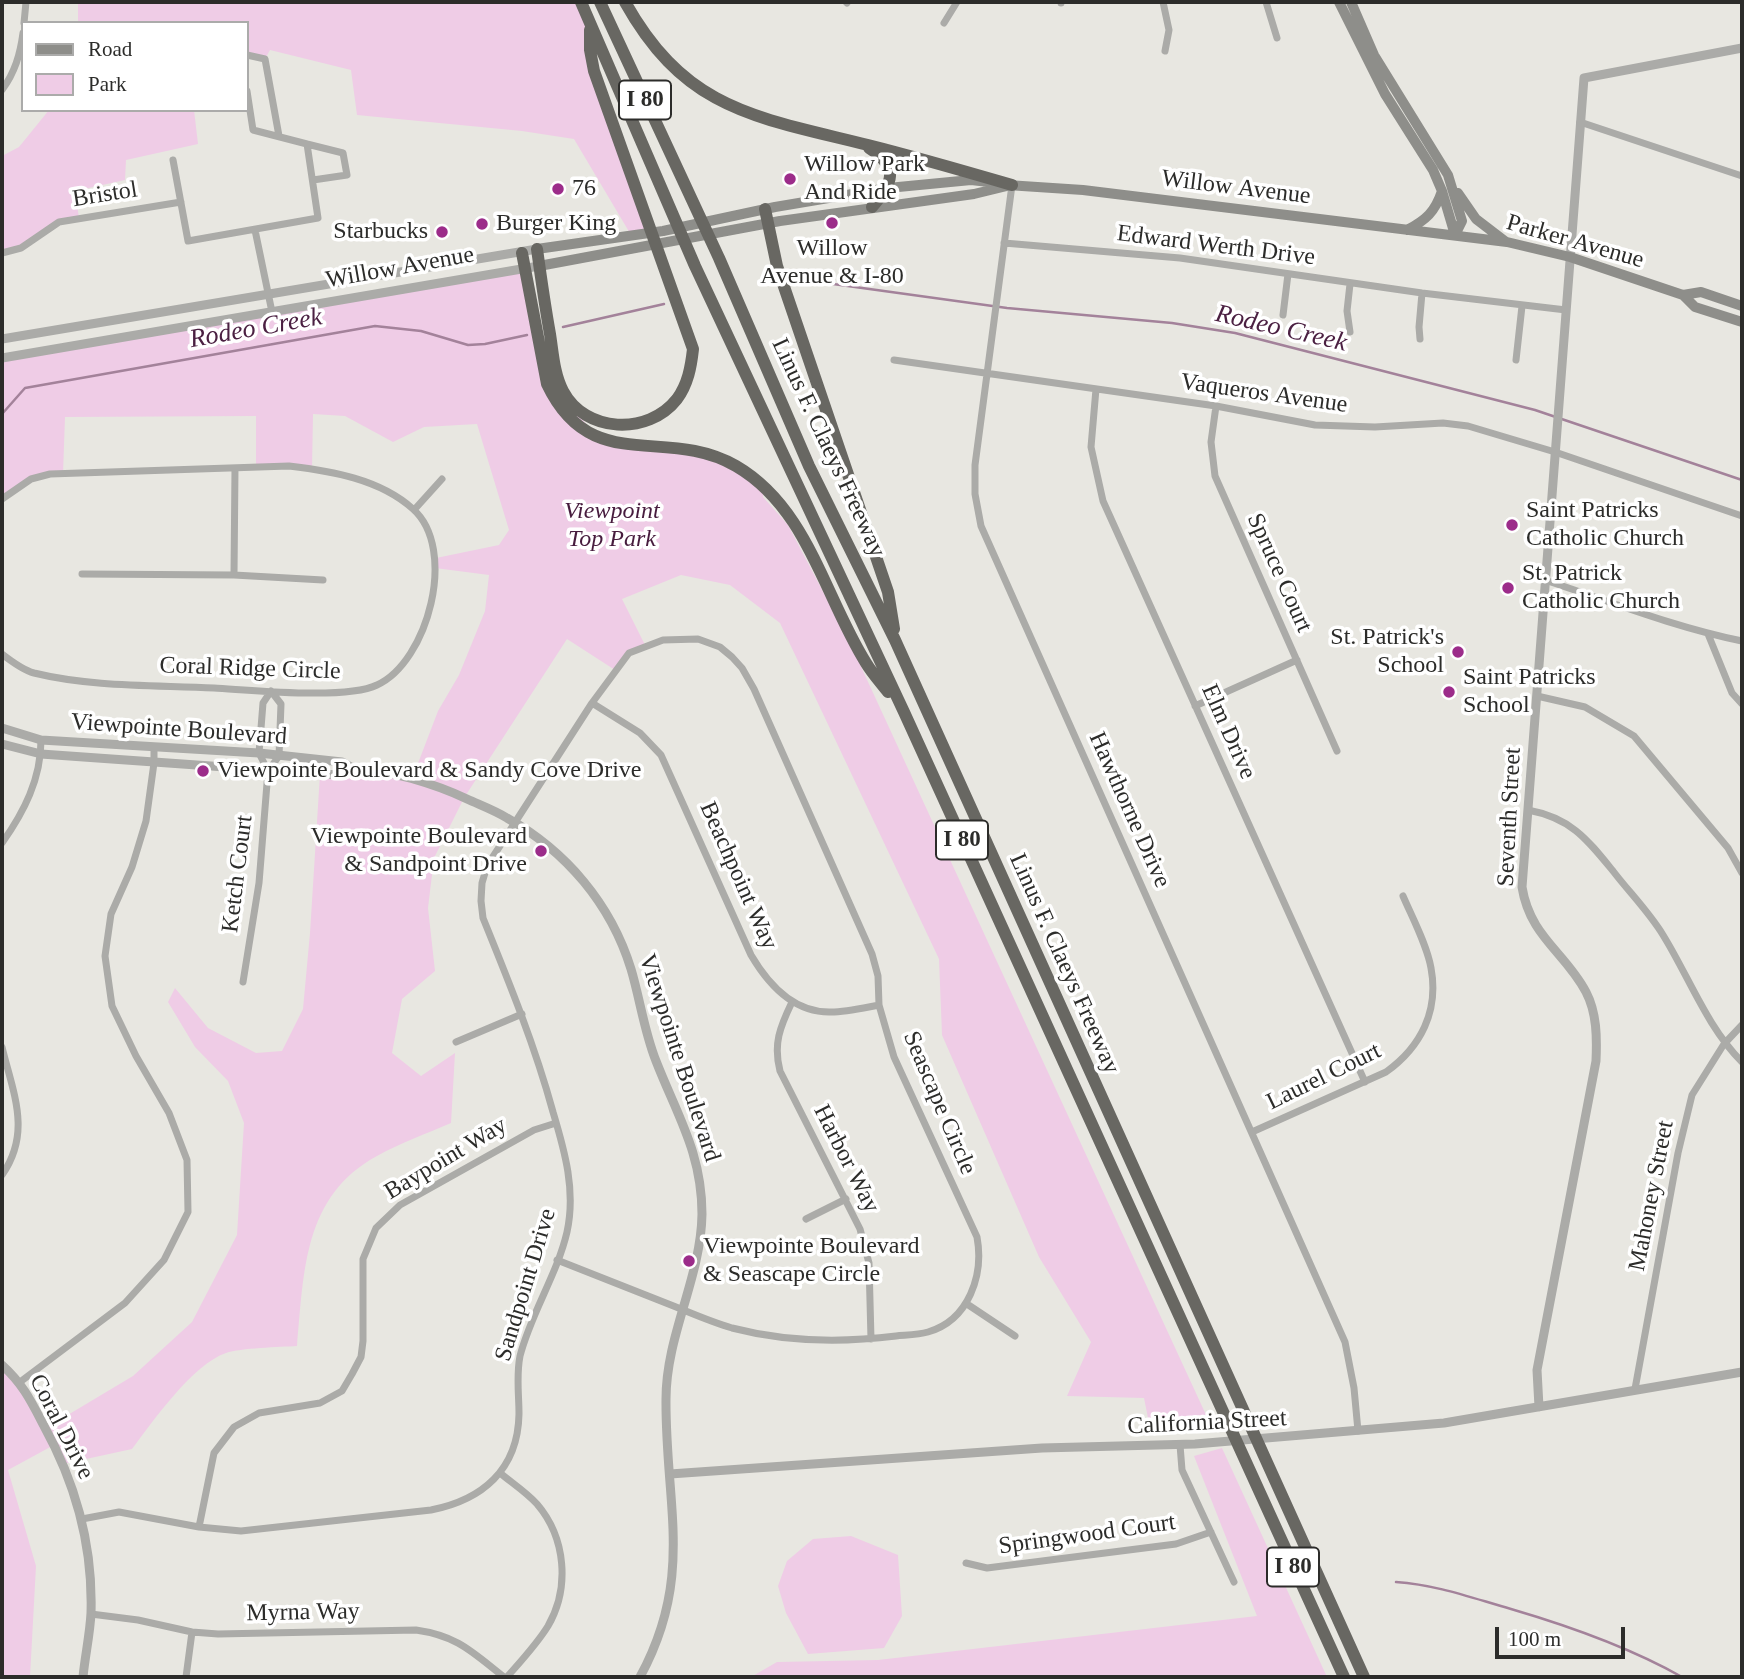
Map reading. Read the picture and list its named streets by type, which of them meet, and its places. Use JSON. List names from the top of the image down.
{
  "streets": {
    "highway": ["I 80", "Linus F. Claeys Freeway"],
    "main road": ["Willow Avenue", "Parker Avenue"],
    "street": [
      "Bristol",
      "Edward Werth Drive",
      "Vaqueros Avenue",
      "Spruce Court",
      "Coral Ridge Circle",
      "Viewpointe Boulevard",
      "Elm Drive",
      "Hawthorne Drive",
      "Seventh Street",
      "Ketch Court",
      "Beachpoint Way",
      "Laurel Court",
      "Seascape Circle",
      "Baypoint Way",
      "Harbor Way",
      "Mahoney Street",
      "Sandpoint Drive",
      "California Street",
      "Coral Drive",
      "Springwood Court",
      "Myrna Way"
    ]
  },
  "crossings": [
    ["Willow Avenue", "Parker Avenue"],
    ["Willow Avenue", "Hawthorne Drive"],
    ["Parker Avenue", "Seventh Street"],
    ["Edward Werth Drive", "Hawthorne Drive"],
    ["Edward Werth Drive", "Seventh Street"],
    ["Vaqueros Avenue", "Spruce Court"],
    ["Vaqueros Avenue", "Elm Drive"],
    ["Vaqueros Avenue", "Hawthorne Drive"],
    ["Vaqueros Avenue", "Seventh Street"],
    ["Viewpointe Boulevard", "Ketch Court"],
    ["Viewpointe Boulevard", "Seascape Circle"],
    ["Viewpointe Boulevard", "Sandpoint Drive"],
    ["Viewpointe Boulevard", "California Street"],
    ["Elm Drive", "Laurel Court"],
    ["Hawthorne Drive", "Laurel Court"],
    ["Hawthorne Drive", "California Street"],
    ["Seventh Street", "California Street"],
    ["Beachpoint Way", "Seascape Circle"],
    ["Beachpoint Way", "Harbor Way"],
    ["Seascape Circle", "Sandpoint Drive"],
    ["Baypoint Way", "Sandpoint Drive"],
    ["Mahoney Street", "California Street"],
    ["Sandpoint Drive", "Coral Drive"],
    ["Coral Drive", "Myrna Way"]
  ],
  "water": ["Rodeo Creek"],
  "parks": ["Viewpoint Top Park"],
  "places": [
    "Willow Park And Ride",
    "76",
    "Willow Avenue & I-80",
    "Burger King",
    "Starbucks",
    "Saint Patricks Catholic Church",
    "St. Patrick Catholic Church",
    "St. Patrick's School",
    "Saint Patricks School",
    "Viewpointe Boulevard & Sandy Cove Drive",
    "Viewpointe Boulevard & Sandpoint Drive",
    "Viewpointe Boulevard & Seascape Circle"
  ],
  "legend": ["Road", "Park"],
  "scale_bar": "100 m"
}
